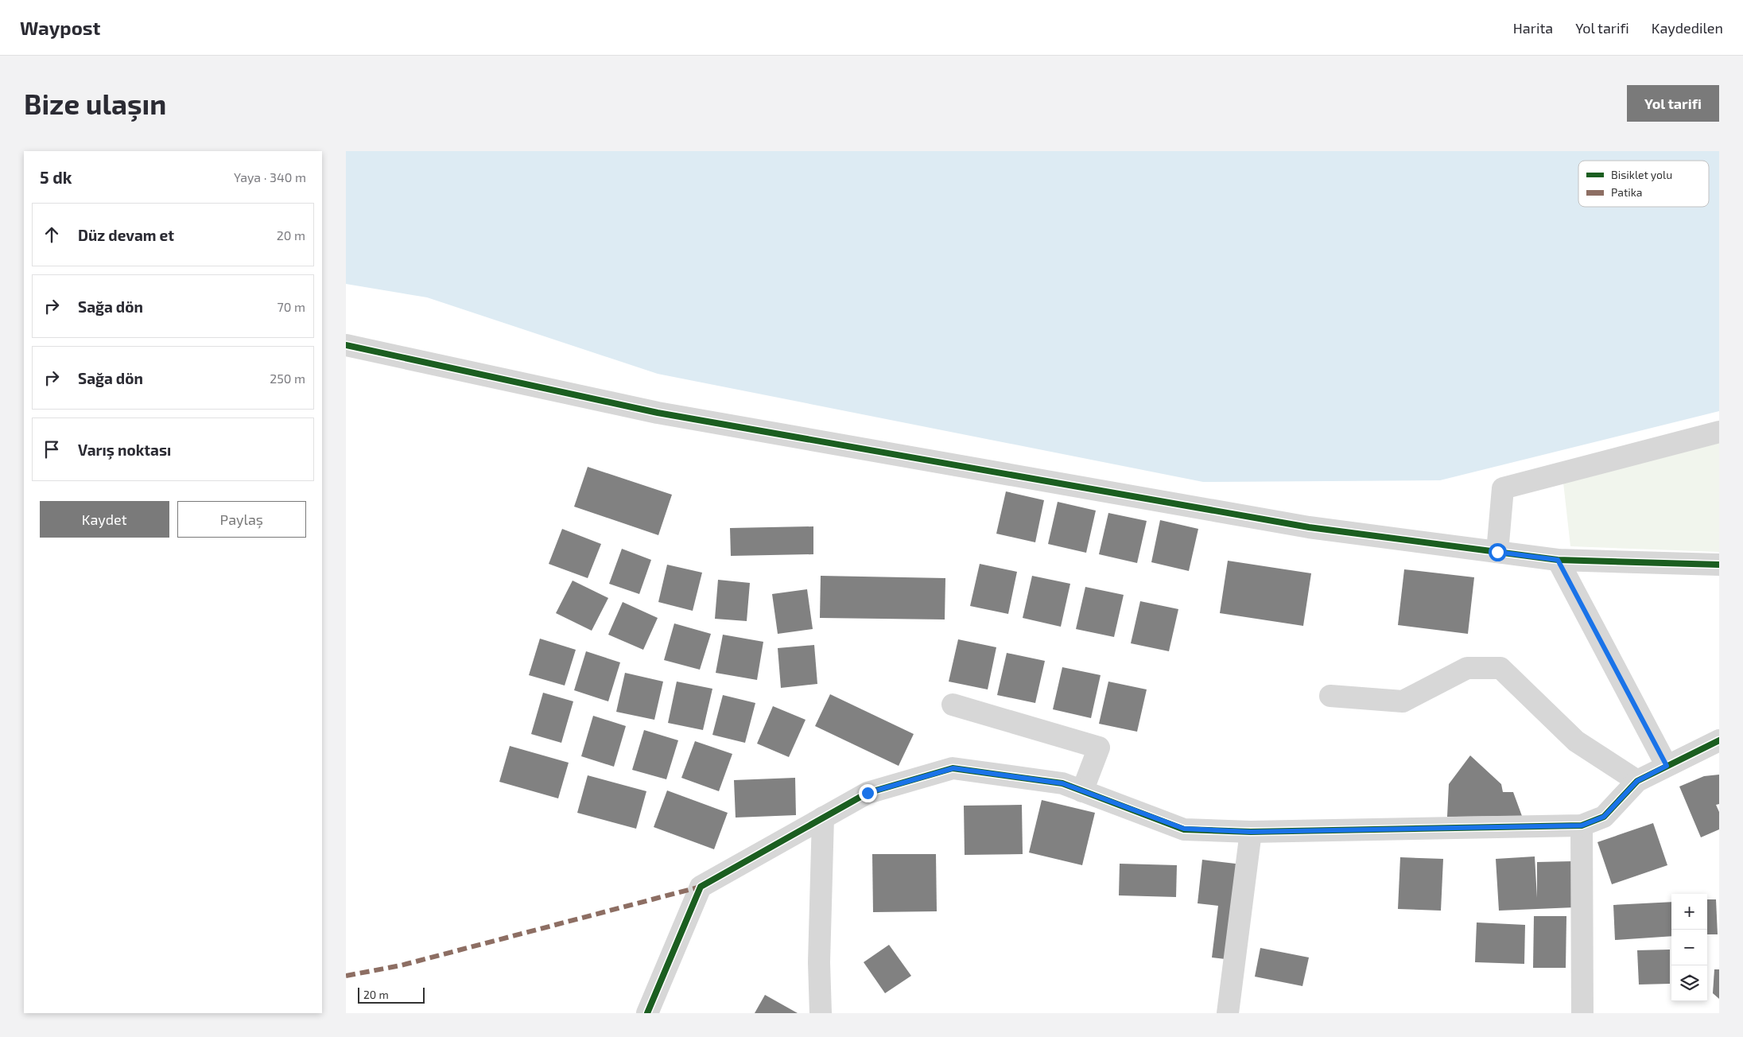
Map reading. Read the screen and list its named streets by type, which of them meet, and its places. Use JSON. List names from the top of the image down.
{
  "legend": ["Bisiklet yolu", "Patika"],
  "scale_bar": "20 m",
  "page": {
    "header": "Waypost",
    "nav": ["Harita", "Yol tarifi", "Kaydedilen"],
    "buttons": [
      "Yol tarifi",
      ["Kaydet", "Paylaş"]
    ],
    "title": "Bize ulaşın",
    "heading": ["5 dk", "Yaya · 340 m"],
    "list": [
      ["Düz devam et", "20 m"],
      ["Sağa dön", "70 m"],
      ["Sağa dön", "250 m"],
      "Varış noktası"
    ],
    "map_buttons": ["+", "−"],
    "scale": "20 m"
  }
}
